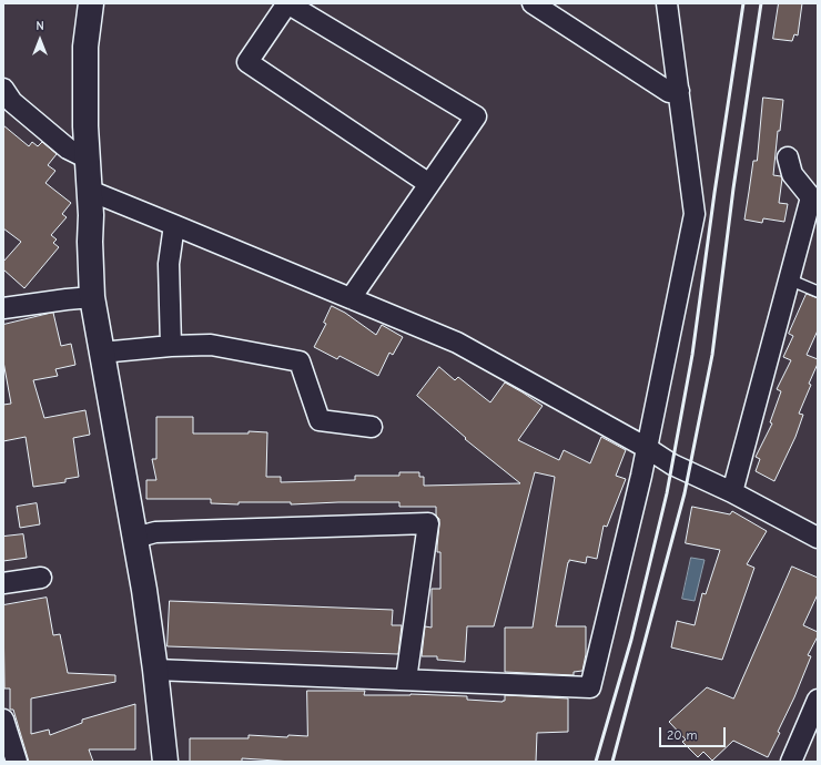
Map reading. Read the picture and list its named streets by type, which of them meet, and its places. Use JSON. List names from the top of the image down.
{
  "scale_bar": "20 m",
  "north": "top"
}
